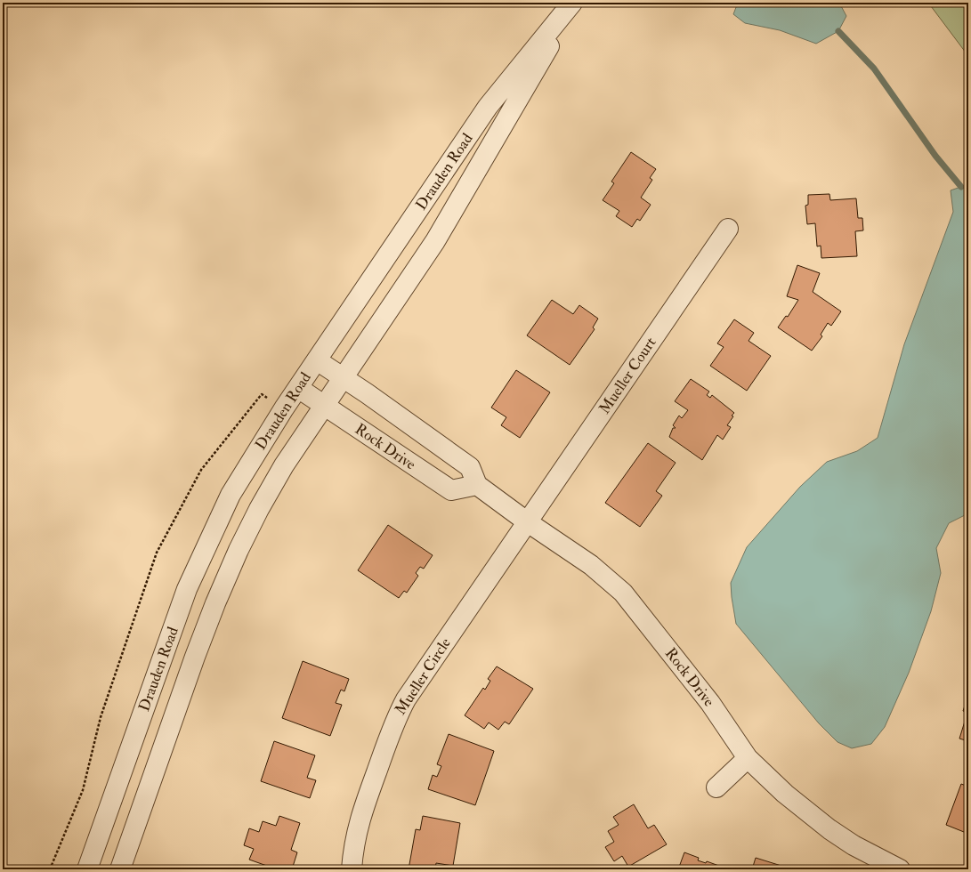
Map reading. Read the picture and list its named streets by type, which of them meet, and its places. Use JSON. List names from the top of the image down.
{
  "streets": {
    "street": [
      "Drauden Road",
      "Mueller Court",
      "Rock Drive",
      "Mueller Circle"
    ]
  },
  "crossings": [
    ["Drauden Road", "Rock Drive"],
    ["Mueller Court", "Rock Drive"],
    ["Mueller Court", "Mueller Circle"],
    ["Rock Drive", "Mueller Circle"]
  ]
}
